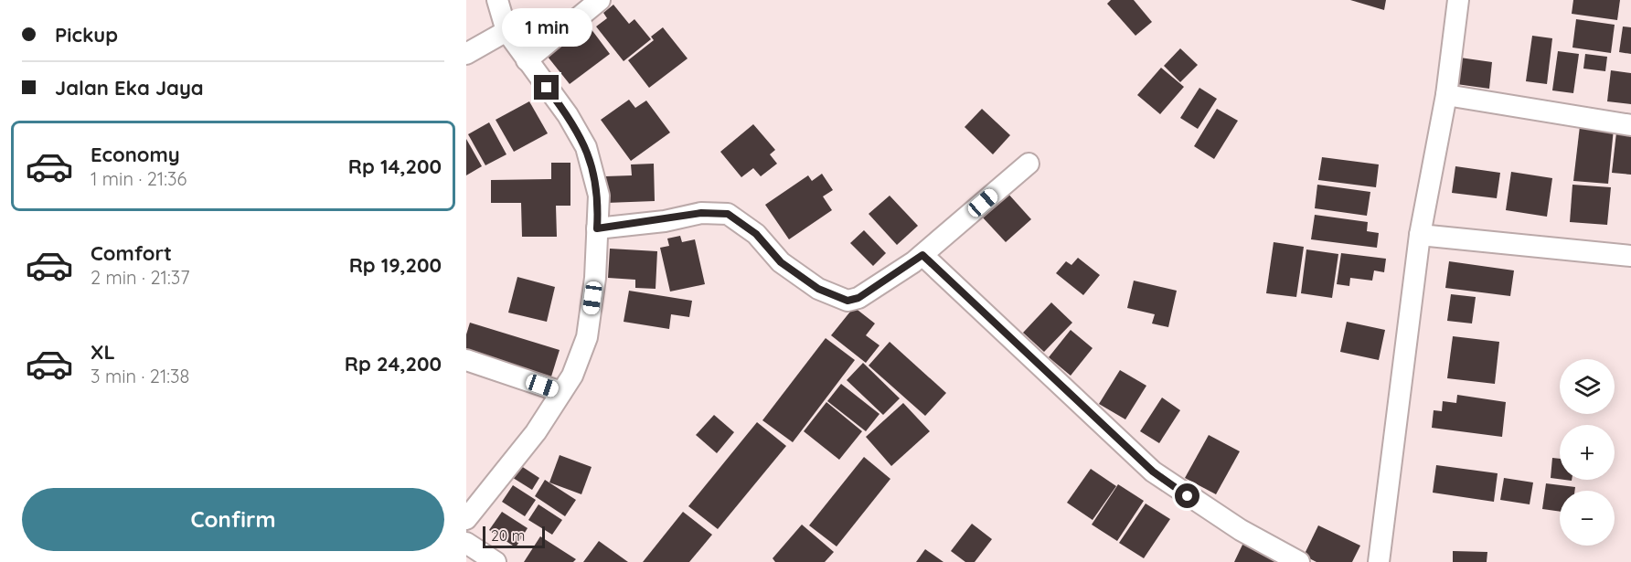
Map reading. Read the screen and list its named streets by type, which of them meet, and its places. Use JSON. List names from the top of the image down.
{
  "scale_bar": "20 m",
  "page": {
    "banner": ["Pickup", "Jalan Eka Jaya"],
    "bubble": "1 min",
    "list": [
      {
        "name": "Economy",
        "note": "1 min · 21:36",
        "value": "Rp 14,200"
      },
      {
        "name": "Comfort",
        "note": "2 min · 21:37",
        "value": "Rp 19,200"
      },
      {
        "name": "XL",
        "note": "3 min · 21:38",
        "value": "Rp 24,200"
      }
    ],
    "map_buttons": ["+", "−"],
    "buttons": "Confirm",
    "scale": "20 m"
  }
}
